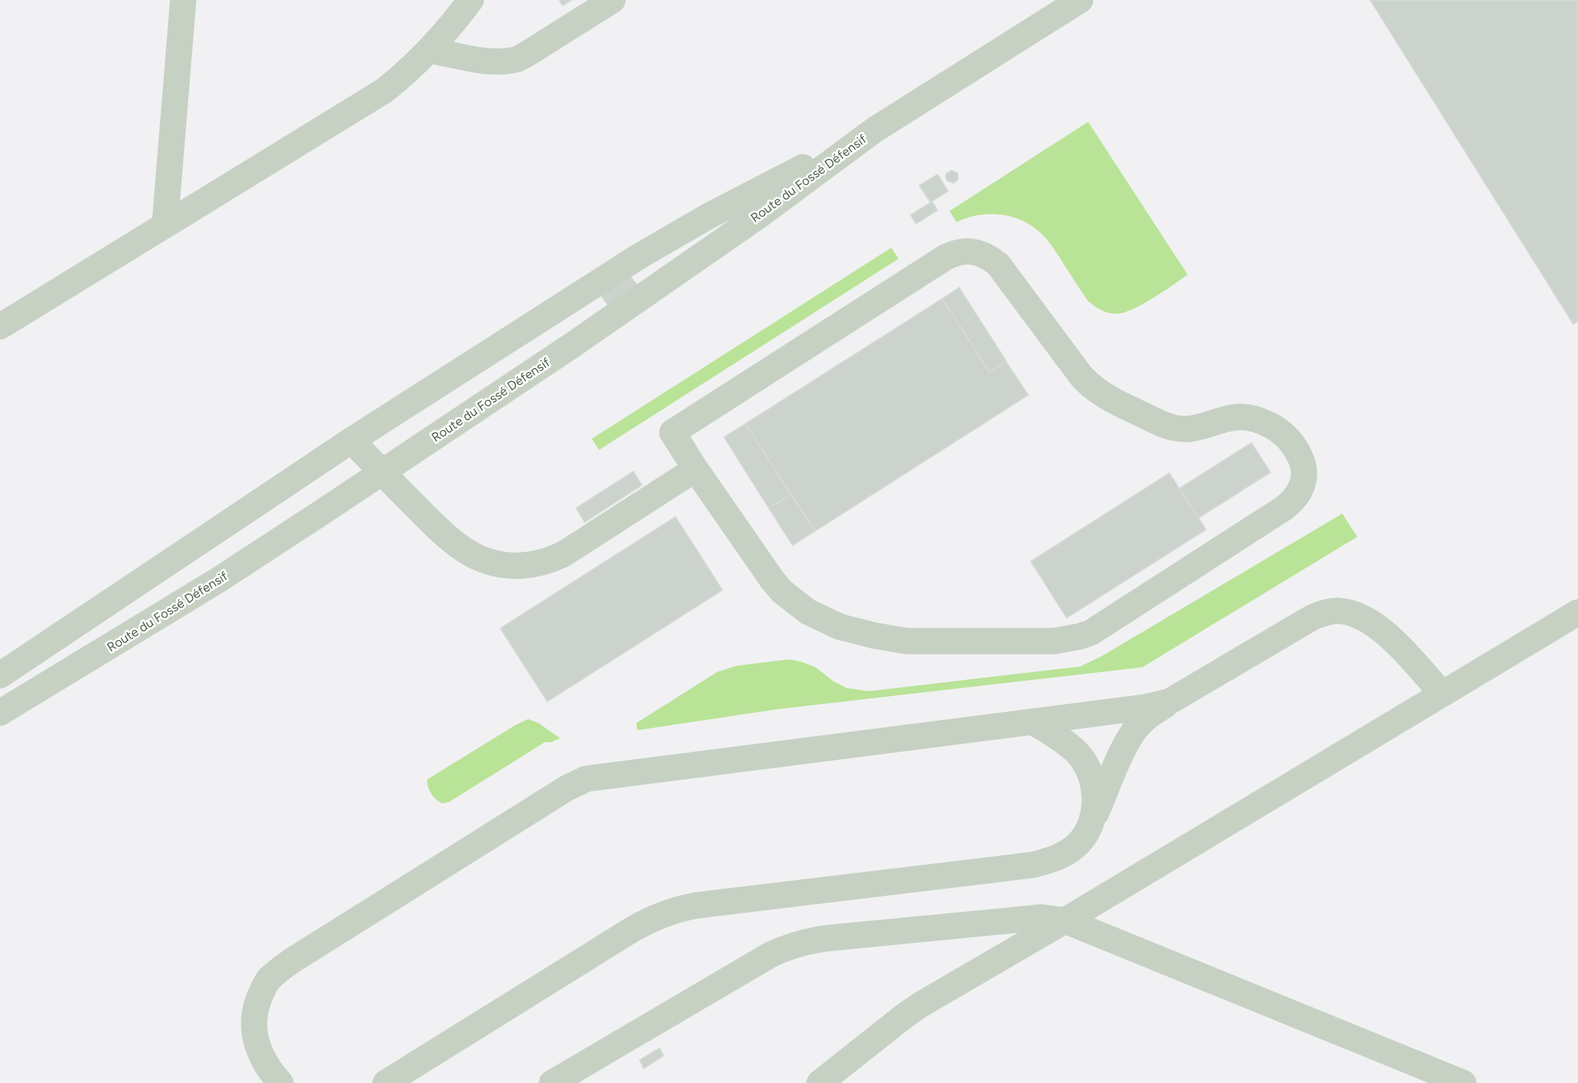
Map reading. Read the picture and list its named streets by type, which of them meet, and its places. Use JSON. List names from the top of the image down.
{
  "streets": {
    "street": ["Route du Fossé Défensif"]
  }
}
